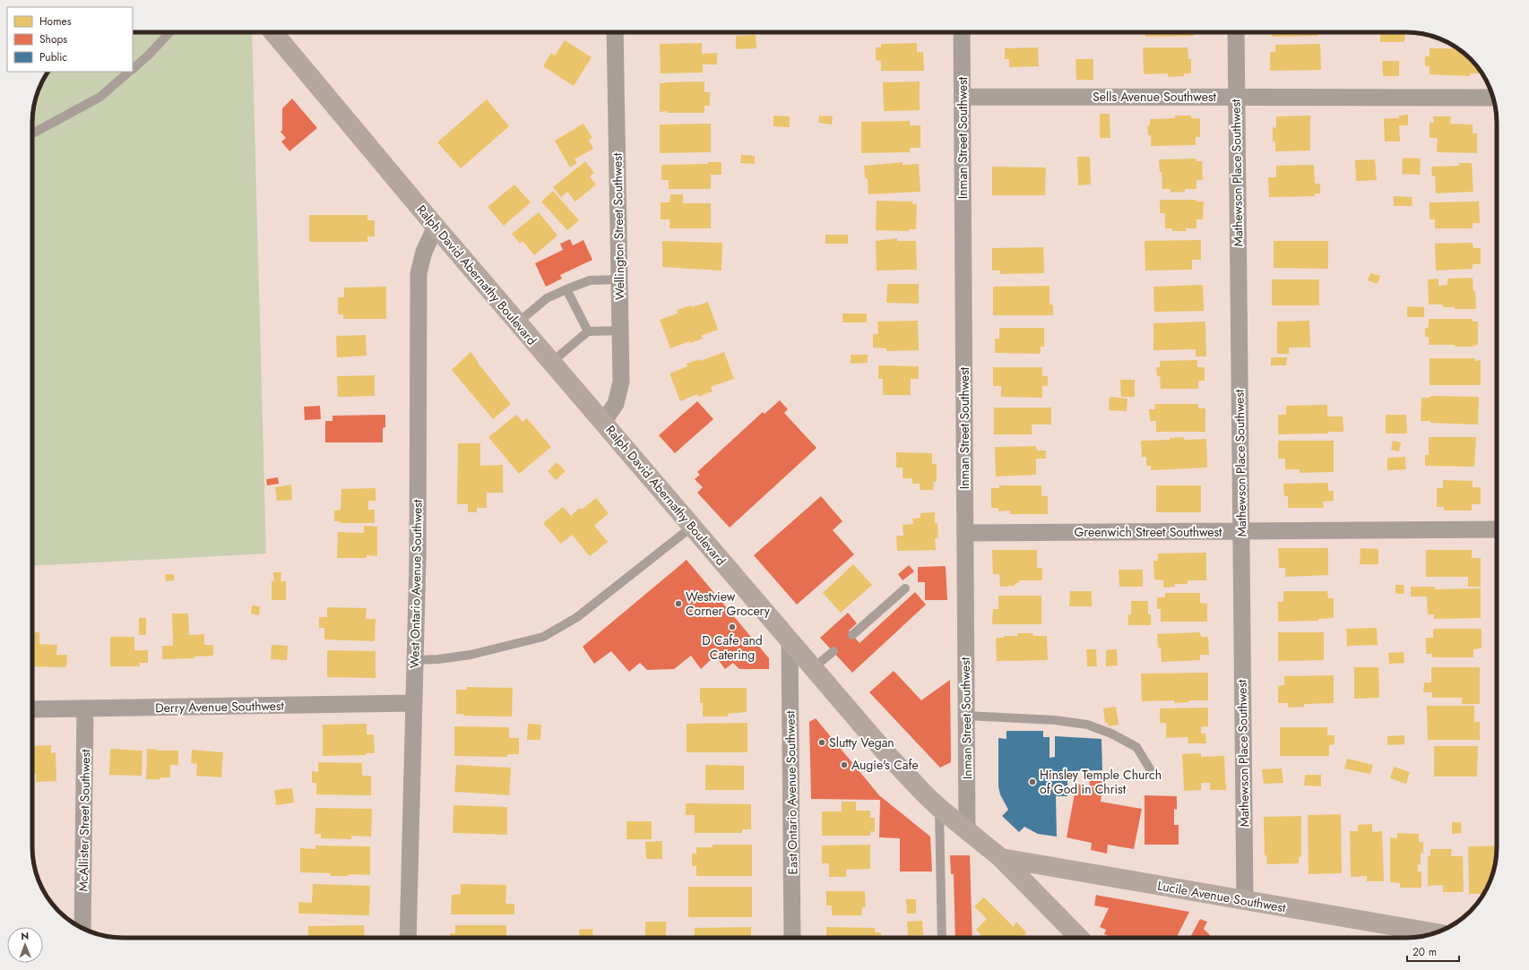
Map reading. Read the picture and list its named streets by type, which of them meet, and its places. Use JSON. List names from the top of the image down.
{
  "streets": {
    "main road": ["Ralph David Abernathy Boulevard", "Lucile Avenue Southwest"],
    "street": [
      "Sells Avenue Southwest",
      "Inman Street Southwest",
      "Mathewson Place Southwest",
      "Wellington Street Southwest",
      "Greenwich Street Southwest",
      "West Ontario Avenue Southwest",
      "Derry Avenue Southwest",
      "East Ontario Avenue Southwest",
      "McAllister Street Southwest"
    ]
  },
  "crossings": [
    ["Sells Avenue Southwest", "Inman Street Southwest"],
    ["Sells Avenue Southwest", "Mathewson Place Southwest"],
    ["Inman Street Southwest", "Ralph David Abernathy Boulevard"],
    ["Inman Street Southwest", "Greenwich Street Southwest"],
    ["Mathewson Place Southwest", "Greenwich Street Southwest"],
    ["Mathewson Place Southwest", "Lucile Avenue Southwest"],
    ["Wellington Street Southwest", "Ralph David Abernathy Boulevard"],
    ["Ralph David Abernathy Boulevard", "West Ontario Avenue Southwest"],
    ["Ralph David Abernathy Boulevard", "East Ontario Avenue Southwest"],
    ["Ralph David Abernathy Boulevard", "Lucile Avenue Southwest"],
    ["West Ontario Avenue Southwest", "Derry Avenue Southwest"],
    ["Derry Avenue Southwest", "McAllister Street Southwest"]
  ],
  "places": [
    "Westview Corner Grocery",
    "D Cafe and Catering",
    "Slutty Vegan",
    "Augie's Cafe",
    "Hinsley Temple Church of God in Christ"
  ],
  "legend": ["Homes", "Shops", "Public"],
  "scale_bar": "20 m",
  "north": "top"
}
